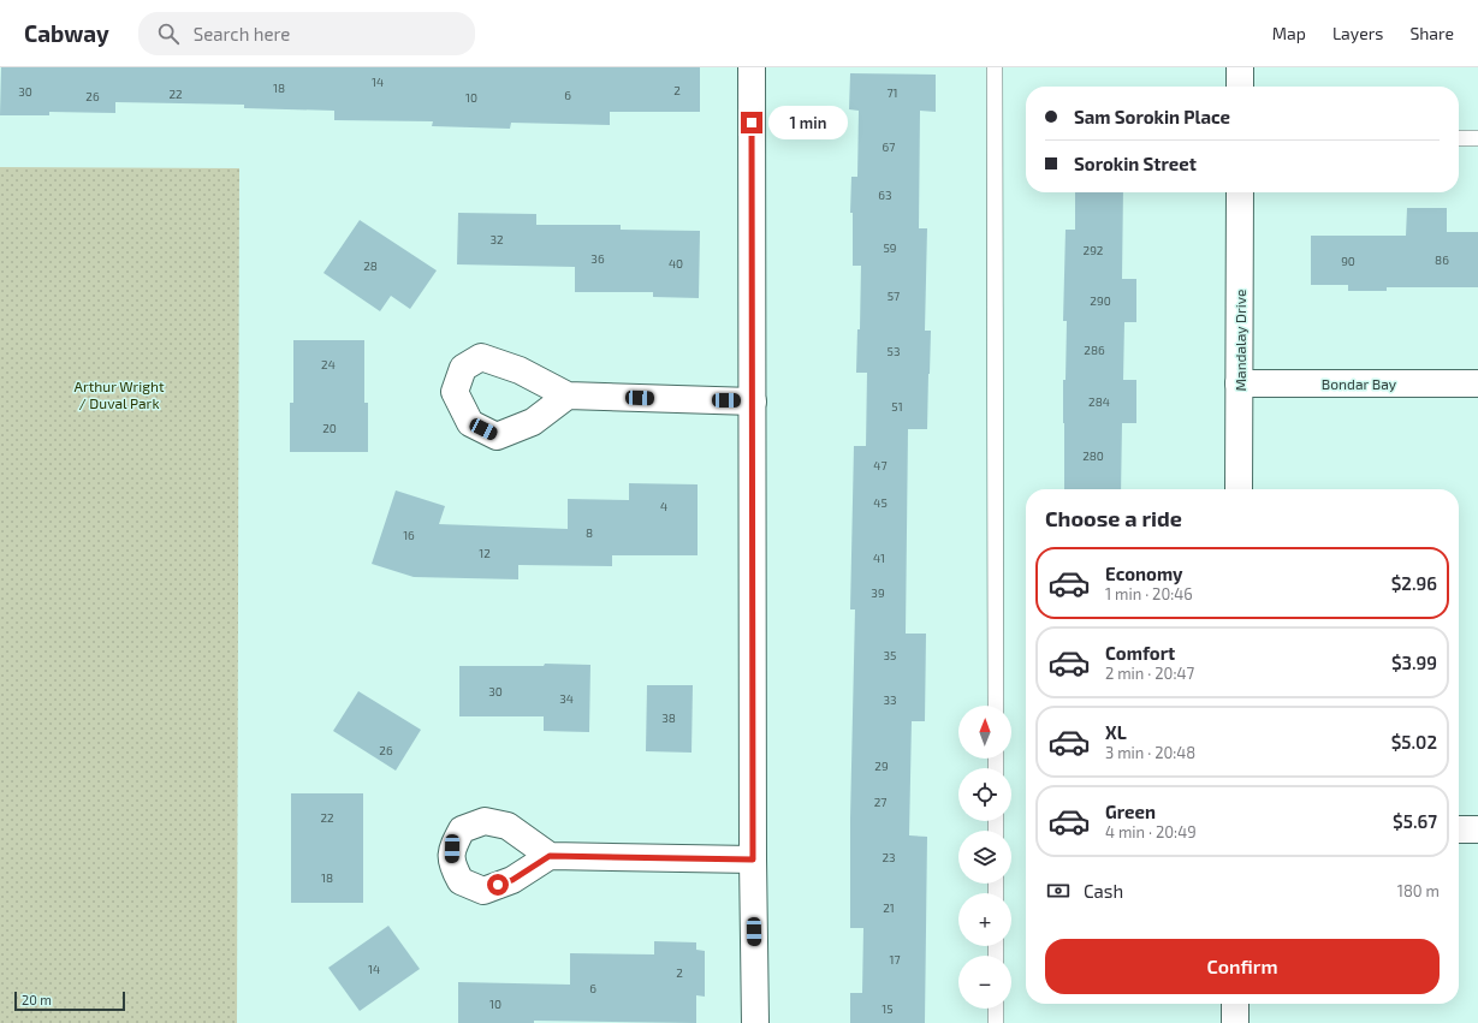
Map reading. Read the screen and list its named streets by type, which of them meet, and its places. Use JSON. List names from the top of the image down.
{
  "streets": {
    "street": ["Mandalay Drive", "Bondar Bay"]
  },
  "crossings": [
    ["Mandalay Drive", "Bondar Bay"]
  ],
  "parks": ["Arthur Wright / Duval Park"],
  "house_numbers": [
    "14",
    "18",
    "2",
    "30",
    "71",
    "22",
    "6",
    "26",
    "10",
    "67",
    "63",
    "32",
    "59",
    "292",
    "36",
    "86",
    "90",
    "40",
    "28",
    "57",
    "290",
    "286",
    "53",
    "24",
    "284",
    "51",
    "20",
    "280",
    "47",
    "45",
    "4",
    "8",
    "16",
    "12",
    "41",
    "39",
    "35",
    "30",
    "34",
    "33",
    "38",
    "26",
    "29",
    "27",
    "22",
    "23",
    "18",
    "21",
    "17",
    "14",
    "2",
    "6",
    "10",
    "15"
  ],
  "scale_bar": "20 m",
  "north": "top",
  "page": {
    "header": "Cabway",
    "search": "Search here",
    "nav": ["Map", "Layers", "Share"],
    "banner": ["Sam Sorokin Place", "Sorokin Street"],
    "bubble": "1 min",
    "heading": "Choose a ride",
    "list": [
      {
        "name": "Economy",
        "note": "1 min · 20:46",
        "value": "$2.96"
      },
      {
        "name": "Comfort",
        "note": "2 min · 20:47",
        "value": "$3.99"
      },
      {
        "name": "XL",
        "note": "3 min · 20:48",
        "value": "$5.02"
      },
      {
        "name": "Green",
        "note": "4 min · 20:49",
        "value": "$5.67"
      }
    ],
    "map_buttons": ["+", "−"],
    "pay": ["Cash", "180 m"],
    "buttons": "Confirm",
    "scale": "20 m"
  }
}
